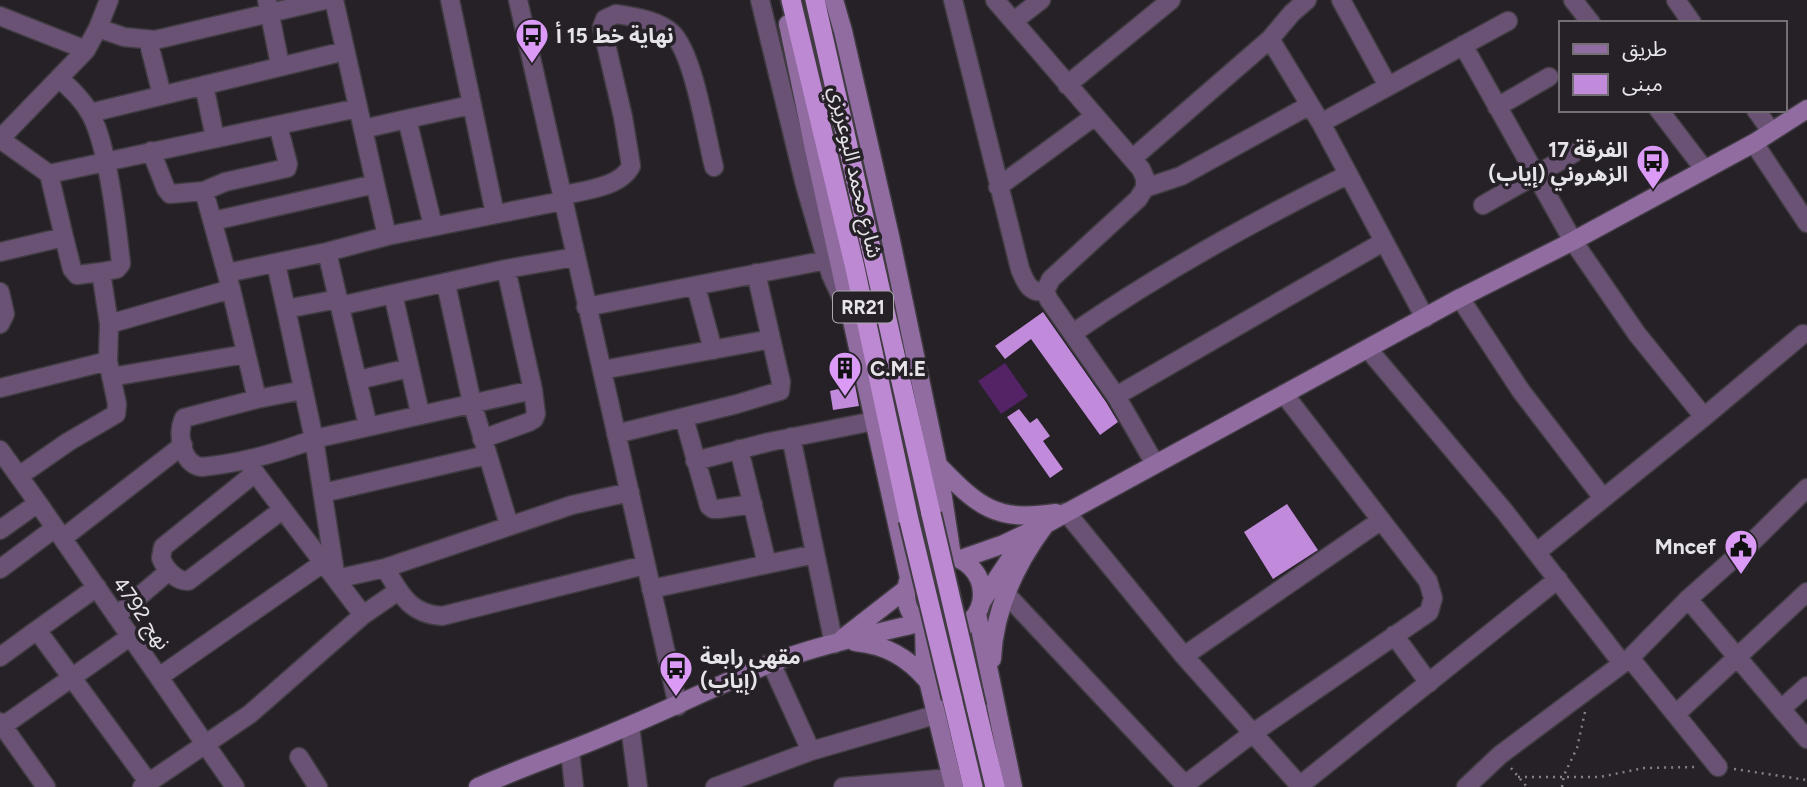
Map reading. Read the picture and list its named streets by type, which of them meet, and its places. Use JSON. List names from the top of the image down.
{
  "streets": {
    "highway": ["شارع محمد البوعزيزي", "RR21"],
    "street": ["نهج 4792"]
  },
  "places": {
    "bus stop": ["نهاية خط 15 أ", "الفرقة 17 الزهروني (إياب)", "مقهى رابعة (إياب)"],
    "building": ["C.M.E"],
    "public building": ["Mncef"]
  },
  "legend": ["طريق", "مبنى"]
}
